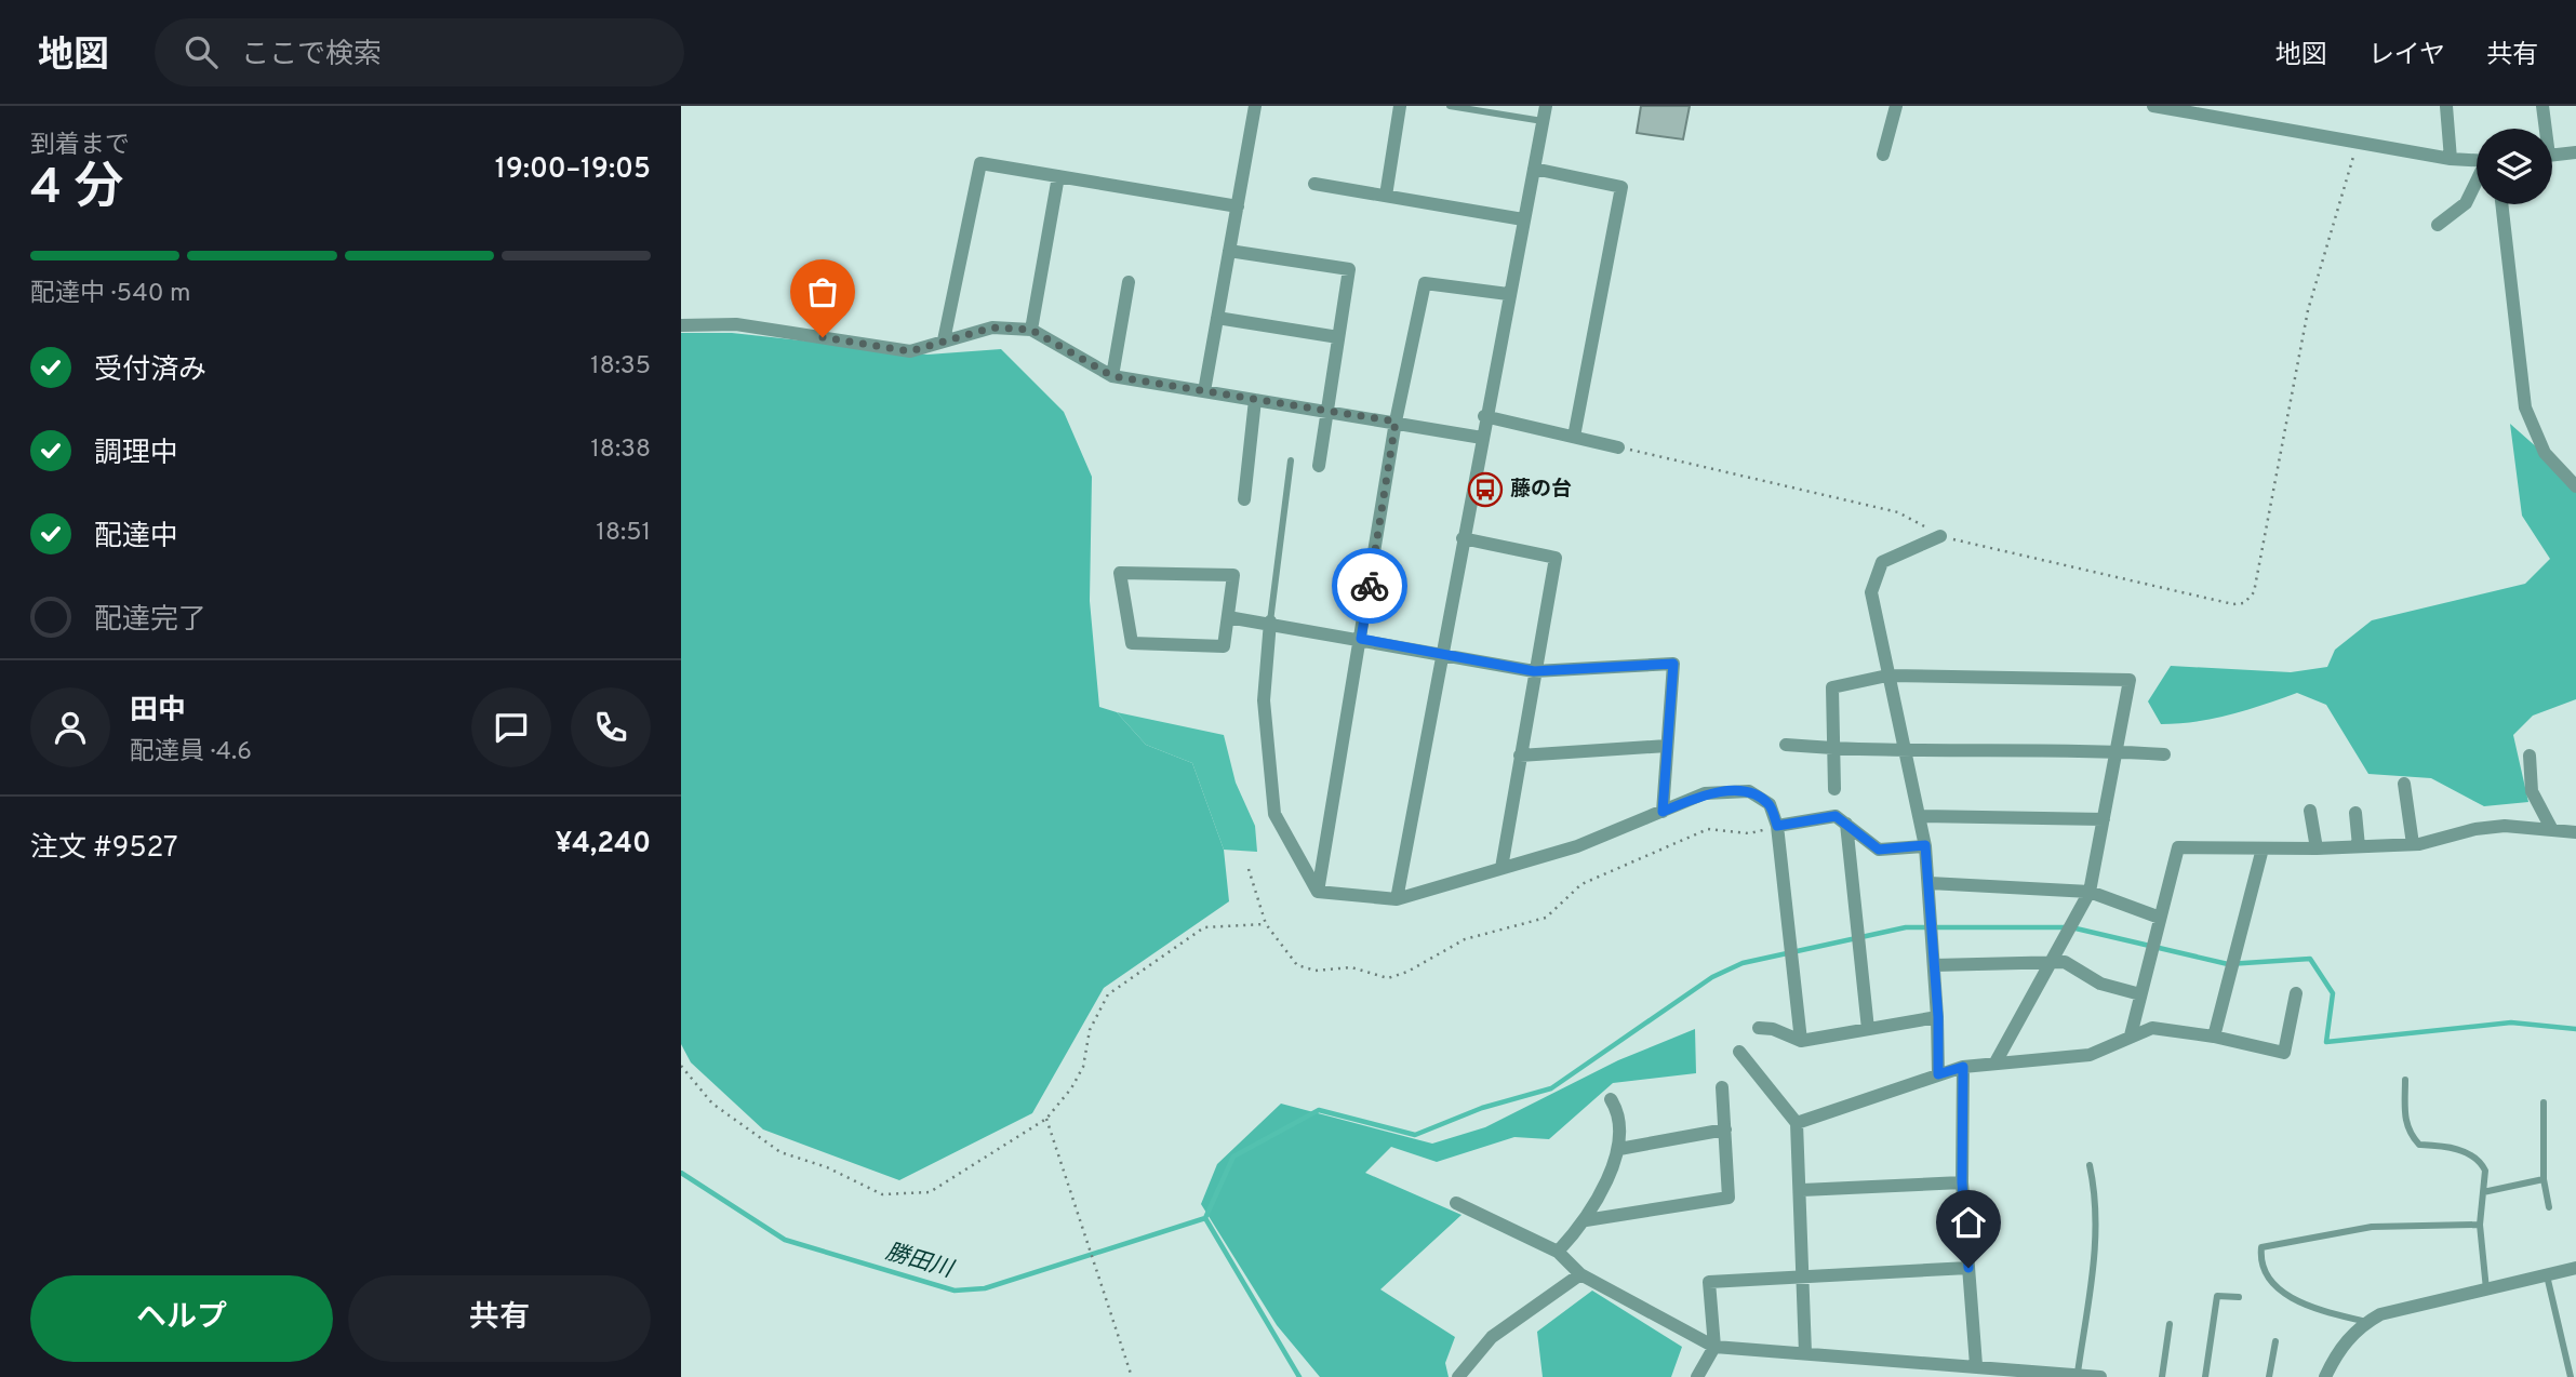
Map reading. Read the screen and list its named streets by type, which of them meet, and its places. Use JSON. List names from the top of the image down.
{
  "water": ["勝田川"],
  "places": {
    "bus stop": ["藤の台"]
  },
  "page": {
    "header": "地図",
    "search": "ここで検索",
    "nav": ["地図", "レイヤ", "共有"],
    "heading": ["4 分", "到着まで", "19:00–19:05"],
    "panel": [
      "田中",
      "配達員 · 4.6",
      "注文 #9527",
      "¥4,240"
    ],
    "bar": "配達中 · 540 m",
    "list": [
      ["受付済み", "18:35"],
      ["調理中", "18:38"],
      ["配達中", "18:51"],
      "配達完了"
    ],
    "buttons": ["ヘルプ", "共有"]
  }
}
